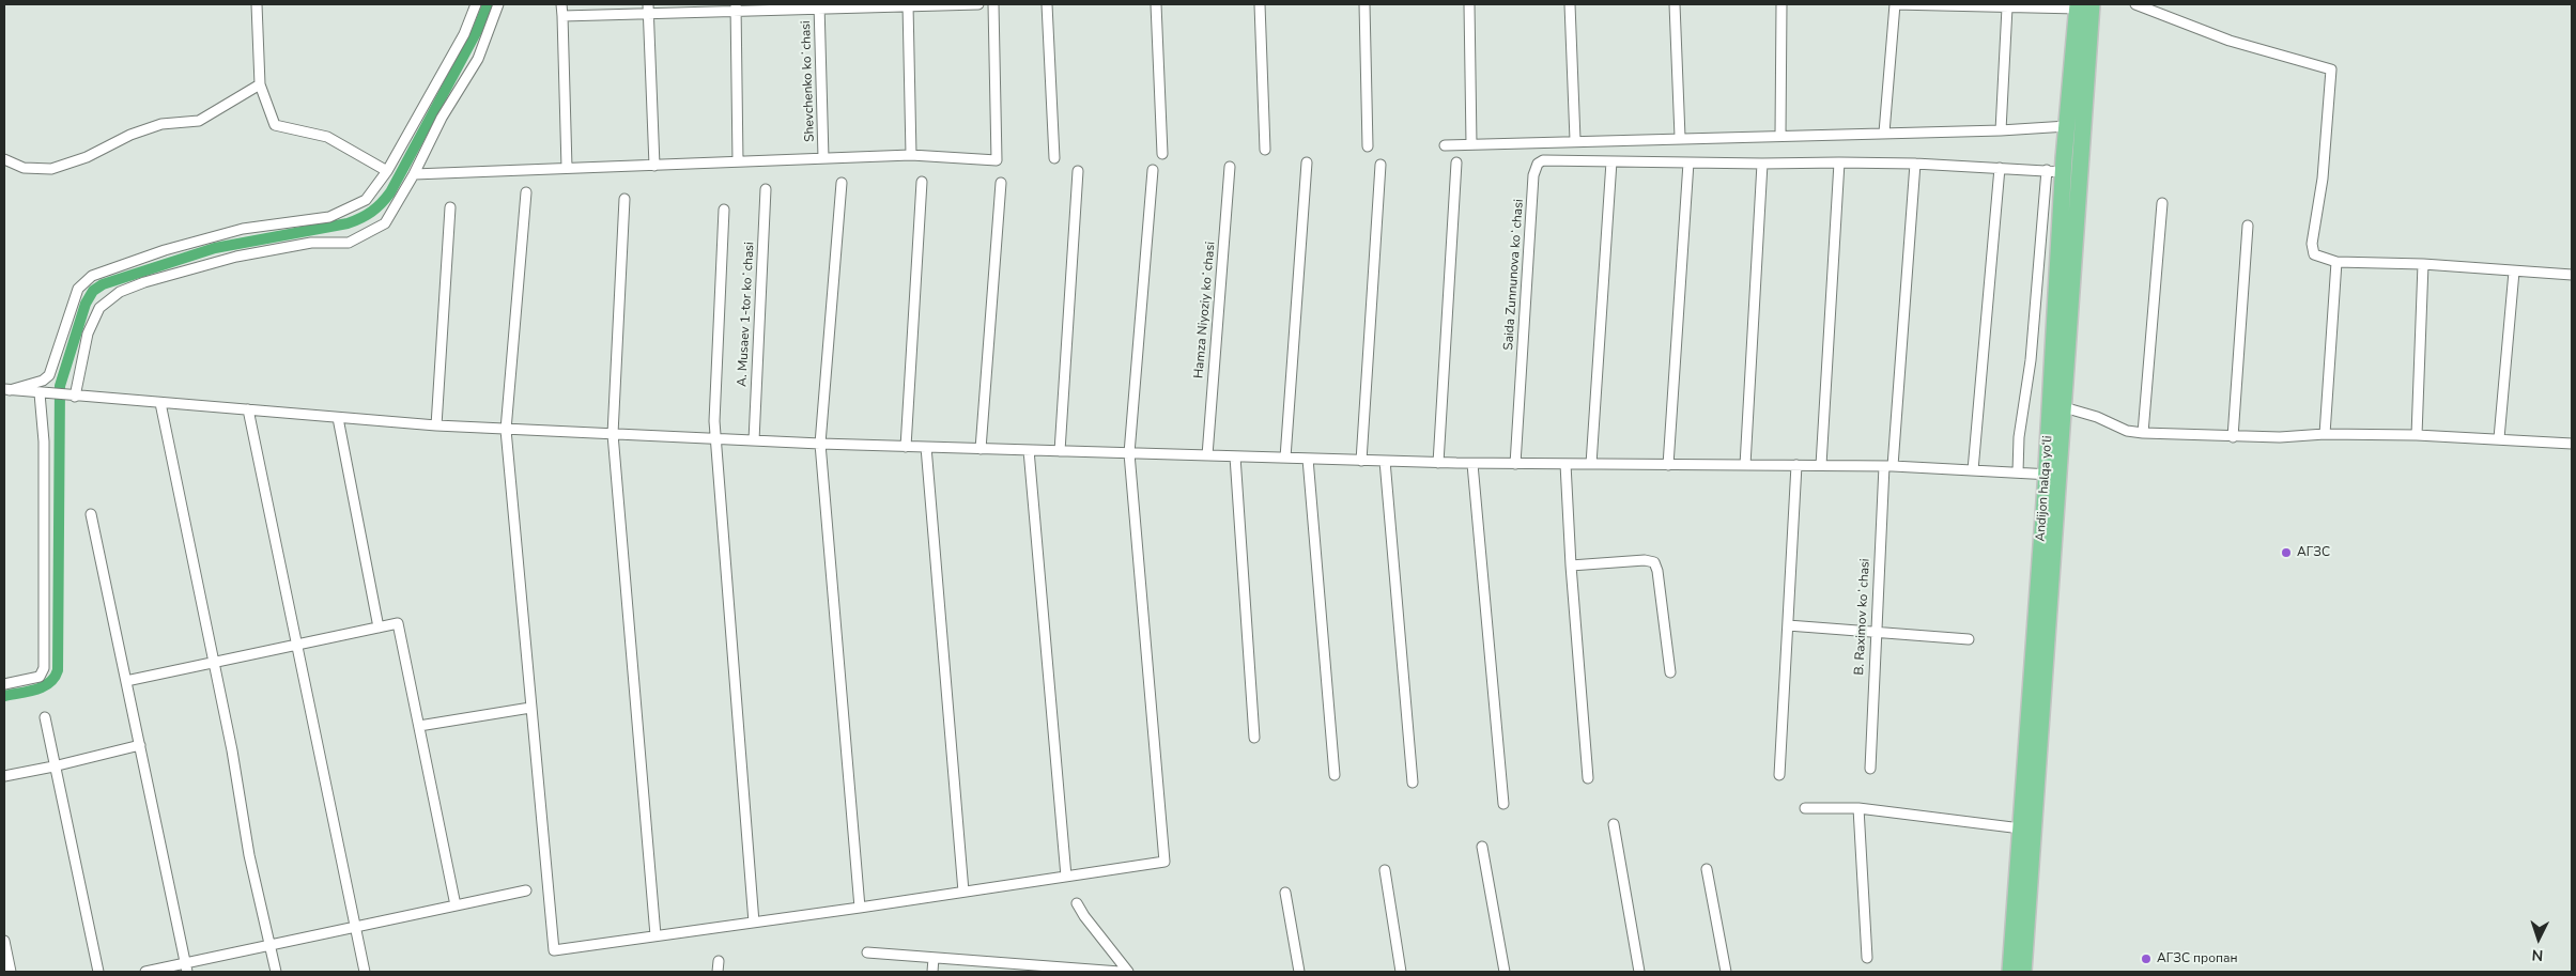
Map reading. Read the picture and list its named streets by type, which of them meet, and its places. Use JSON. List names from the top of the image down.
{
  "streets": {
    "highway": ["Andijon halqa yo‘li"],
    "street": [
      "Shevchenko koʻchasi",
      "Saida Zunnunova koʻchasi",
      "Hamza Niyoziy koʻchasi",
      "A. Musaev 1-tor koʻchasi",
      "B. Raximov koʻchasi"
    ]
  },
  "places": ["АГЗС", "АГЗС пропан"],
  "north": "bottom"
}
